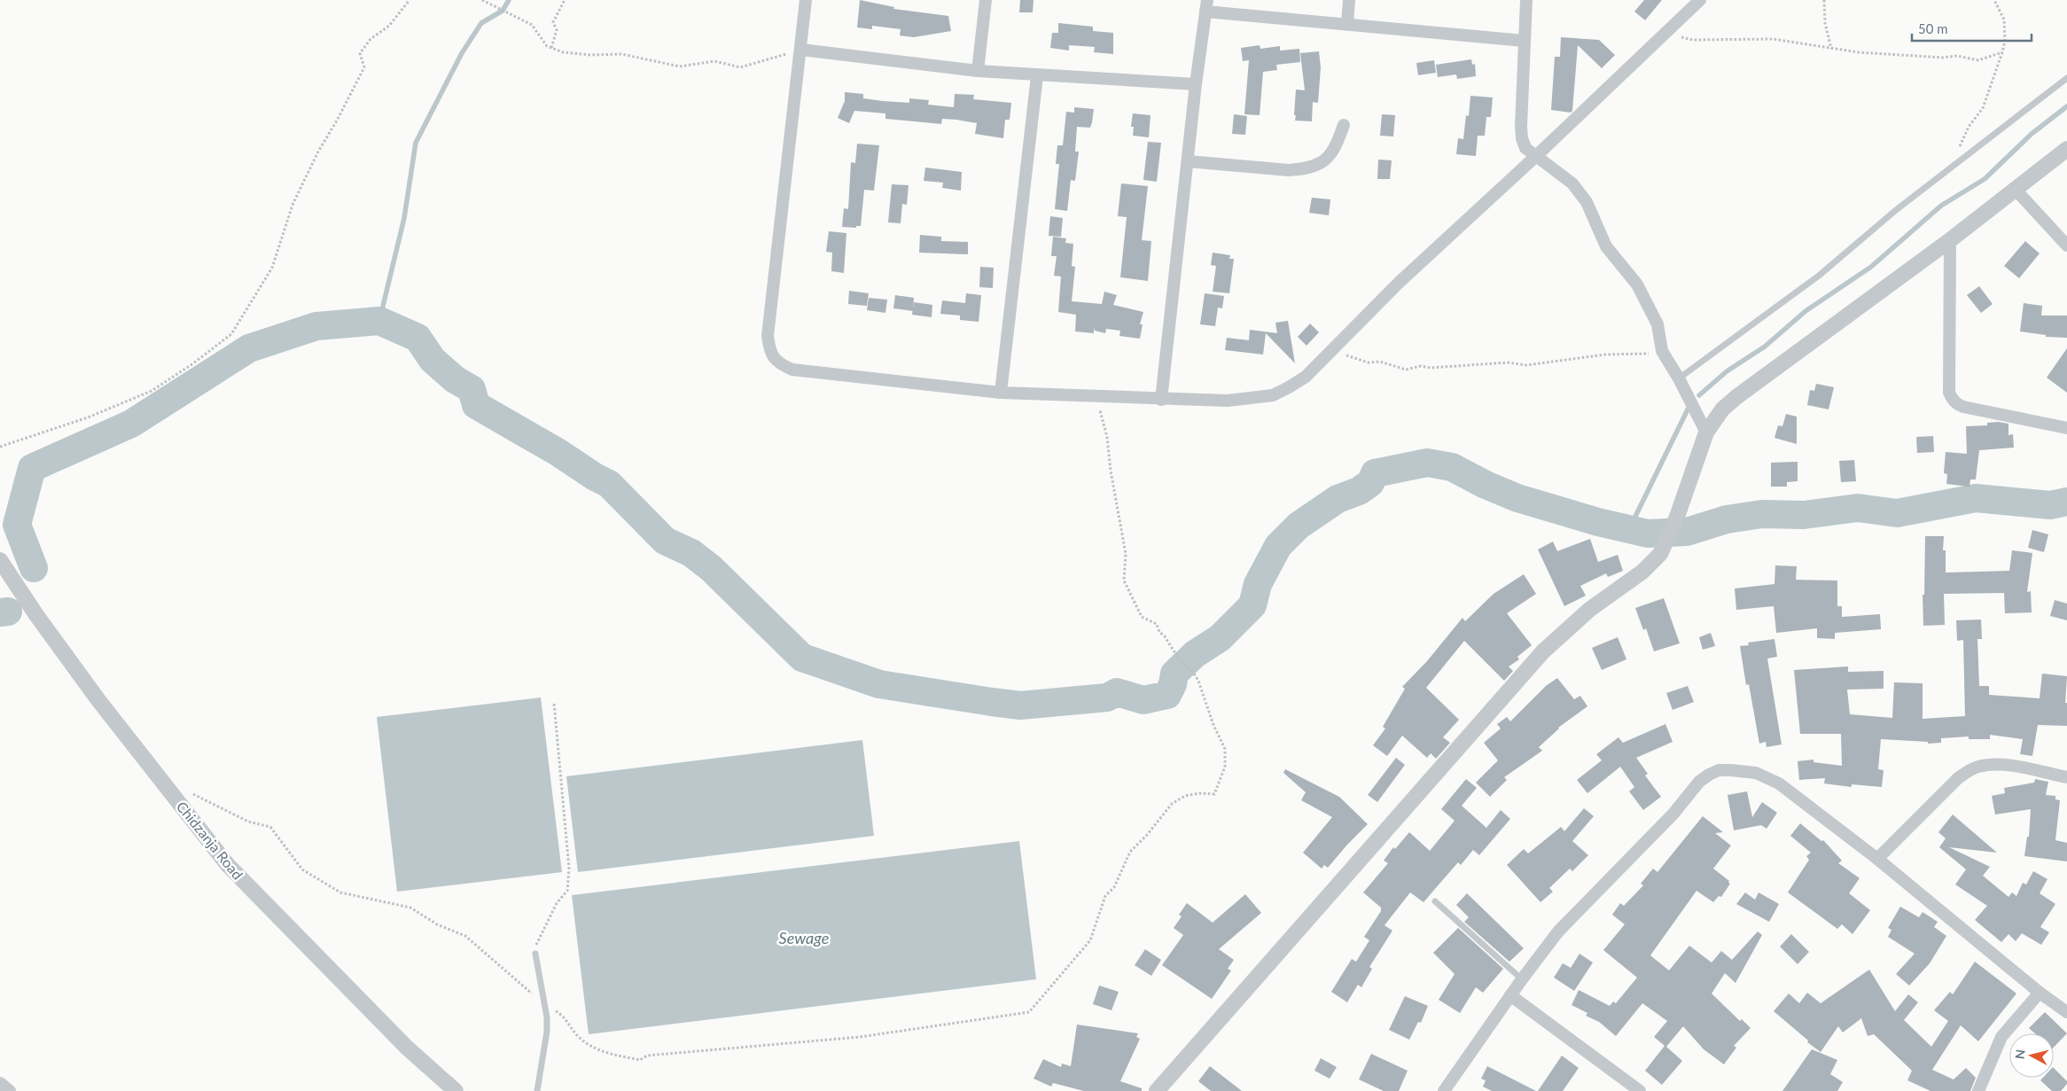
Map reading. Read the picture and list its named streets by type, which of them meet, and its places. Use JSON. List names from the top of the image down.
{
  "streets": {
    "street": ["Chidzanja Road"]
  },
  "water": ["Sewage"],
  "scale_bar": "50 m",
  "north": "left"
}
